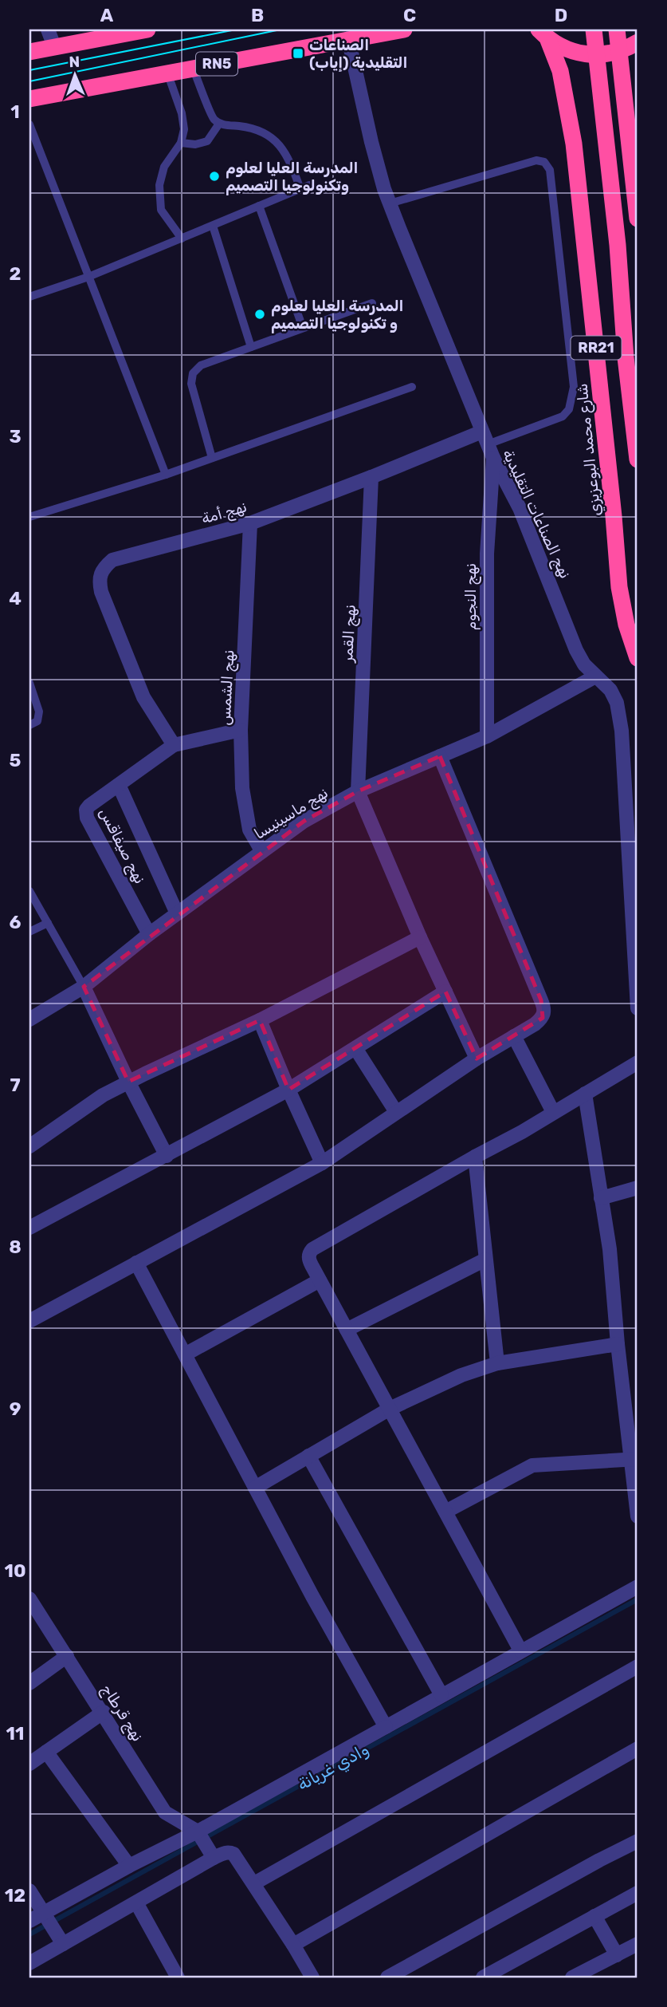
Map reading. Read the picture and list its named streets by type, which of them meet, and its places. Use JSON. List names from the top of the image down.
{
  "streets": {
    "highway": ["RN5", "RR21", "شارع محمد البوعزيزي"],
    "street": [
      "نهج أمة",
      "نهج الصناعات التقليدية",
      "نهج النجوم",
      "نهج القمر",
      "نهج الشمس",
      "نهج ماسينيسا",
      "نهج صيفاقس",
      "نهج قرطاج"
    ]
  },
  "crossings": [
    ["RN5", "نهج الصناعات التقليدية"],
    ["نهج أمة", "نهج الصناعات التقليدية"],
    ["نهج أمة", "نهج النجوم"],
    ["نهج أمة", "نهج القمر"],
    ["نهج أمة", "نهج الشمس"],
    ["نهج أمة", "نهج صيفاقس"],
    ["نهج الصناعات التقليدية", "نهج النجوم"],
    ["نهج الصناعات التقليدية", "نهج ماسينيسا"],
    ["نهج النجوم", "نهج ماسينيسا"],
    ["نهج القمر", "نهج ماسينيسا"],
    ["نهج الشمس", "نهج ماسينيسا"],
    ["نهج الشمس", "نهج صيفاقس"],
    ["نهج ماسينيسا", "نهج صيفاقس"]
  ],
  "water": ["وادي غريانة"],
  "places": {
    "transit": ["الصناعات التقليدية (إياب)"],
    "other": ["المدرسة العليا لعلوم وتكنولوجيا التصميم", "المدرسة العليا لعلوم و تكنولوجيا التصميم"]
  },
  "north": "top",
  "grid": {
    "columns": [
      "A",
      "B",
      "C",
      "D"
    ],
    "rows": [
      "1",
      "2",
      "3",
      "4",
      "5",
      "6",
      "7",
      "8",
      "9",
      "10",
      "11",
      "12"
    ]
  }
}
